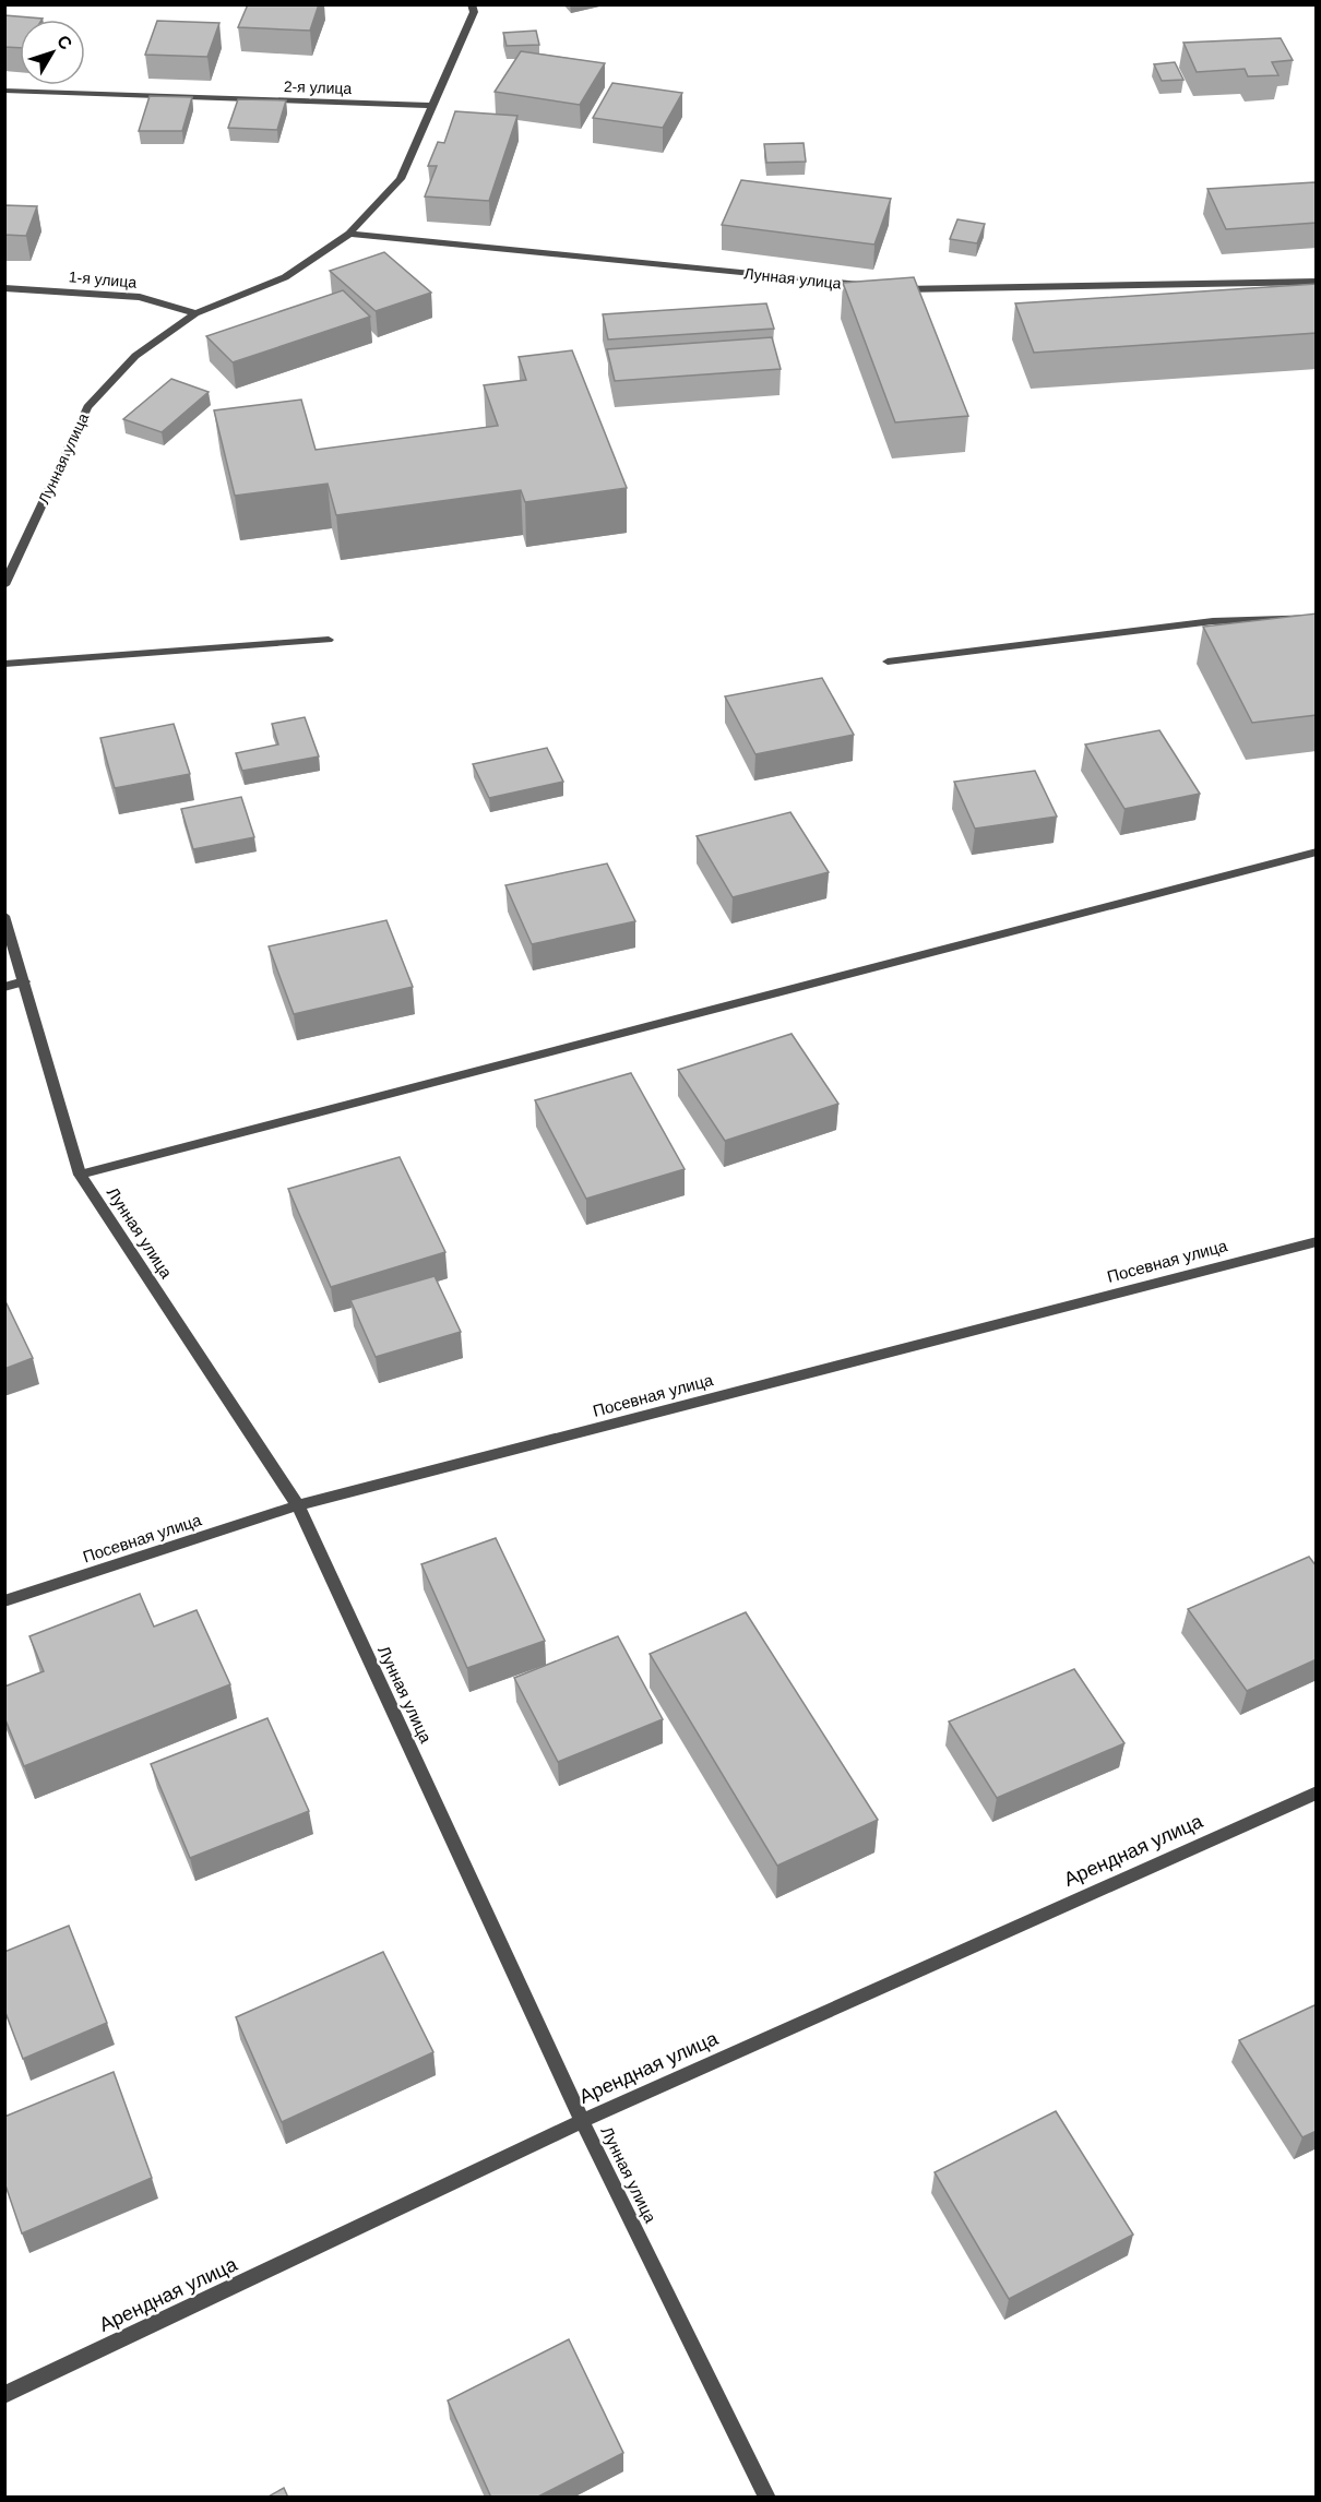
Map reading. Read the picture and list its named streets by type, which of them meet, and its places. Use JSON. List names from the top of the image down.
{
  "streets": {
    "street": [
      "2-я улица",
      "Лунная улица",
      "1-я улица",
      "Посевная улица",
      "Арендная улица"
    ]
  },
  "crossings": [
    ["2-я улица", "Лунная улица"],
    ["Лунная улица", "1-я улица"],
    ["Лунная улица", "Посевная улица"],
    ["Лунная улица", "Арендная улица"]
  ],
  "north": "top right"
}
